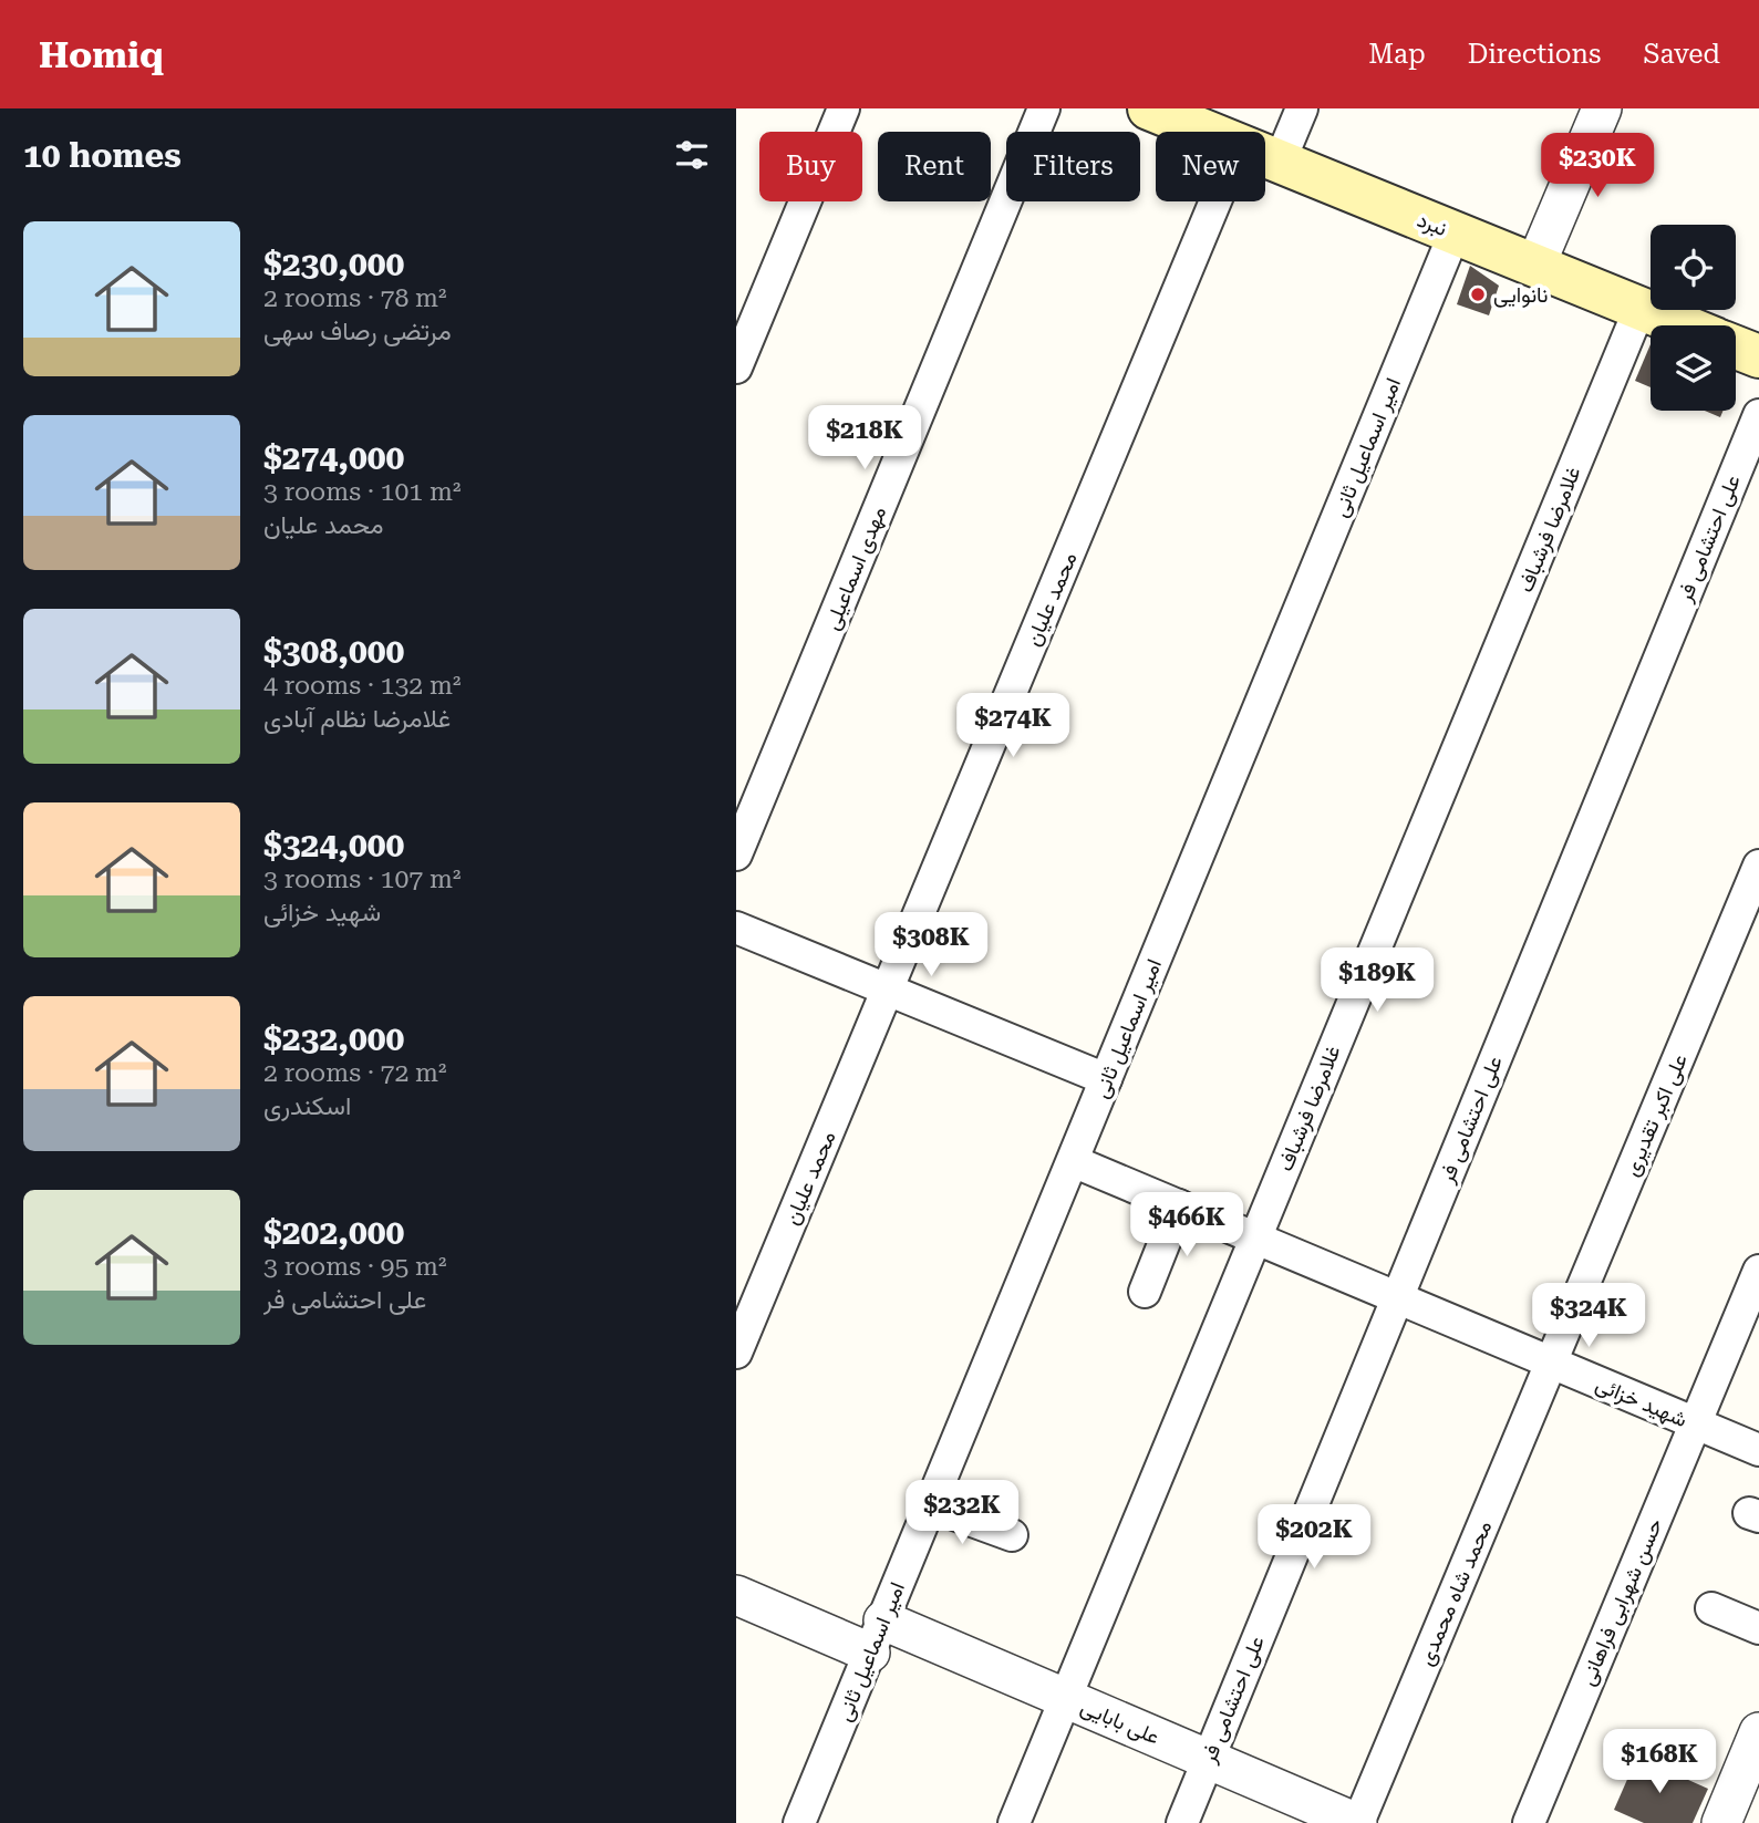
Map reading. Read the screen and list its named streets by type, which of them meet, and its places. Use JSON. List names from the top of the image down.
{
  "streets": {
    "main road": ["نبرد"],
    "street": [
      "امیر اسماعیل ثانی",
      "غلامرضا فرشباف",
      "علی احتشامی فر",
      "مهدی اسماعیلی",
      "محمد علیان",
      "علی اکبر تقدیری",
      "شهید خزائی",
      "محمد شاه محمدی",
      "حسن شهرابی فراهانی",
      "علی بابایی"
    ]
  },
  "crossings": [
    ["نبرد", "امیر اسماعیل ثانی"],
    ["نبرد", "غلامرضا فرشباف"],
    ["امیر اسماعیل ثانی", "شهید خزائی"],
    ["امیر اسماعیل ثانی", "علی بابایی"],
    ["غلامرضا فرشباف", "شهید خزائی"],
    ["غلامرضا فرشباف", "علی بابایی"],
    ["علی احتشامی فر", "شهید خزائی"],
    ["علی احتشامی فر", "علی بابایی"],
    ["علی اکبر تقدیری", "شهید خزائی"],
    ["علی اکبر تقدیری", "محمد شاه محمدی"],
    ["شهید خزائی", "محمد شاه محمدی"],
    ["شهید خزائی", "حسن شهرابی فراهانی"],
    ["محمد شاه محمدی", "علی بابایی"]
  ],
  "places": ["نانوایی"],
  "page": {
    "header": "Homiq",
    "nav": ["Map", "Directions", "Saved"],
    "heading": "10 homes",
    "chip": [
      "Buy",
      "Rent",
      "Filters",
      "New"
    ],
    "price": [
      "$230K",
      "$218K",
      "$274K",
      "$308K",
      "$189K",
      "$466K",
      "$324K",
      "$232K",
      "$202K",
      "$168K"
    ],
    "list": [
      {
        "name": "$230,000",
        "note": "2 rooms · 78 m² · مرتضی رصاف سهی"
      },
      {
        "name": "$274,000",
        "note": "3 rooms · 101 m² · محمد علیان"
      },
      {
        "name": "$308,000",
        "note": "4 rooms · 132 m² · غلامرضا نظام آبادی"
      },
      {
        "name": "$324,000",
        "note": "3 rooms · 107 m² · شهید خزائی"
      },
      {
        "name": "$232,000",
        "note": "2 rooms · 72 m² · اسکندری"
      },
      {
        "name": "$202,000",
        "note": "3 rooms · 95 m² · علی احتشامی فر"
      }
    ]
  }
}
